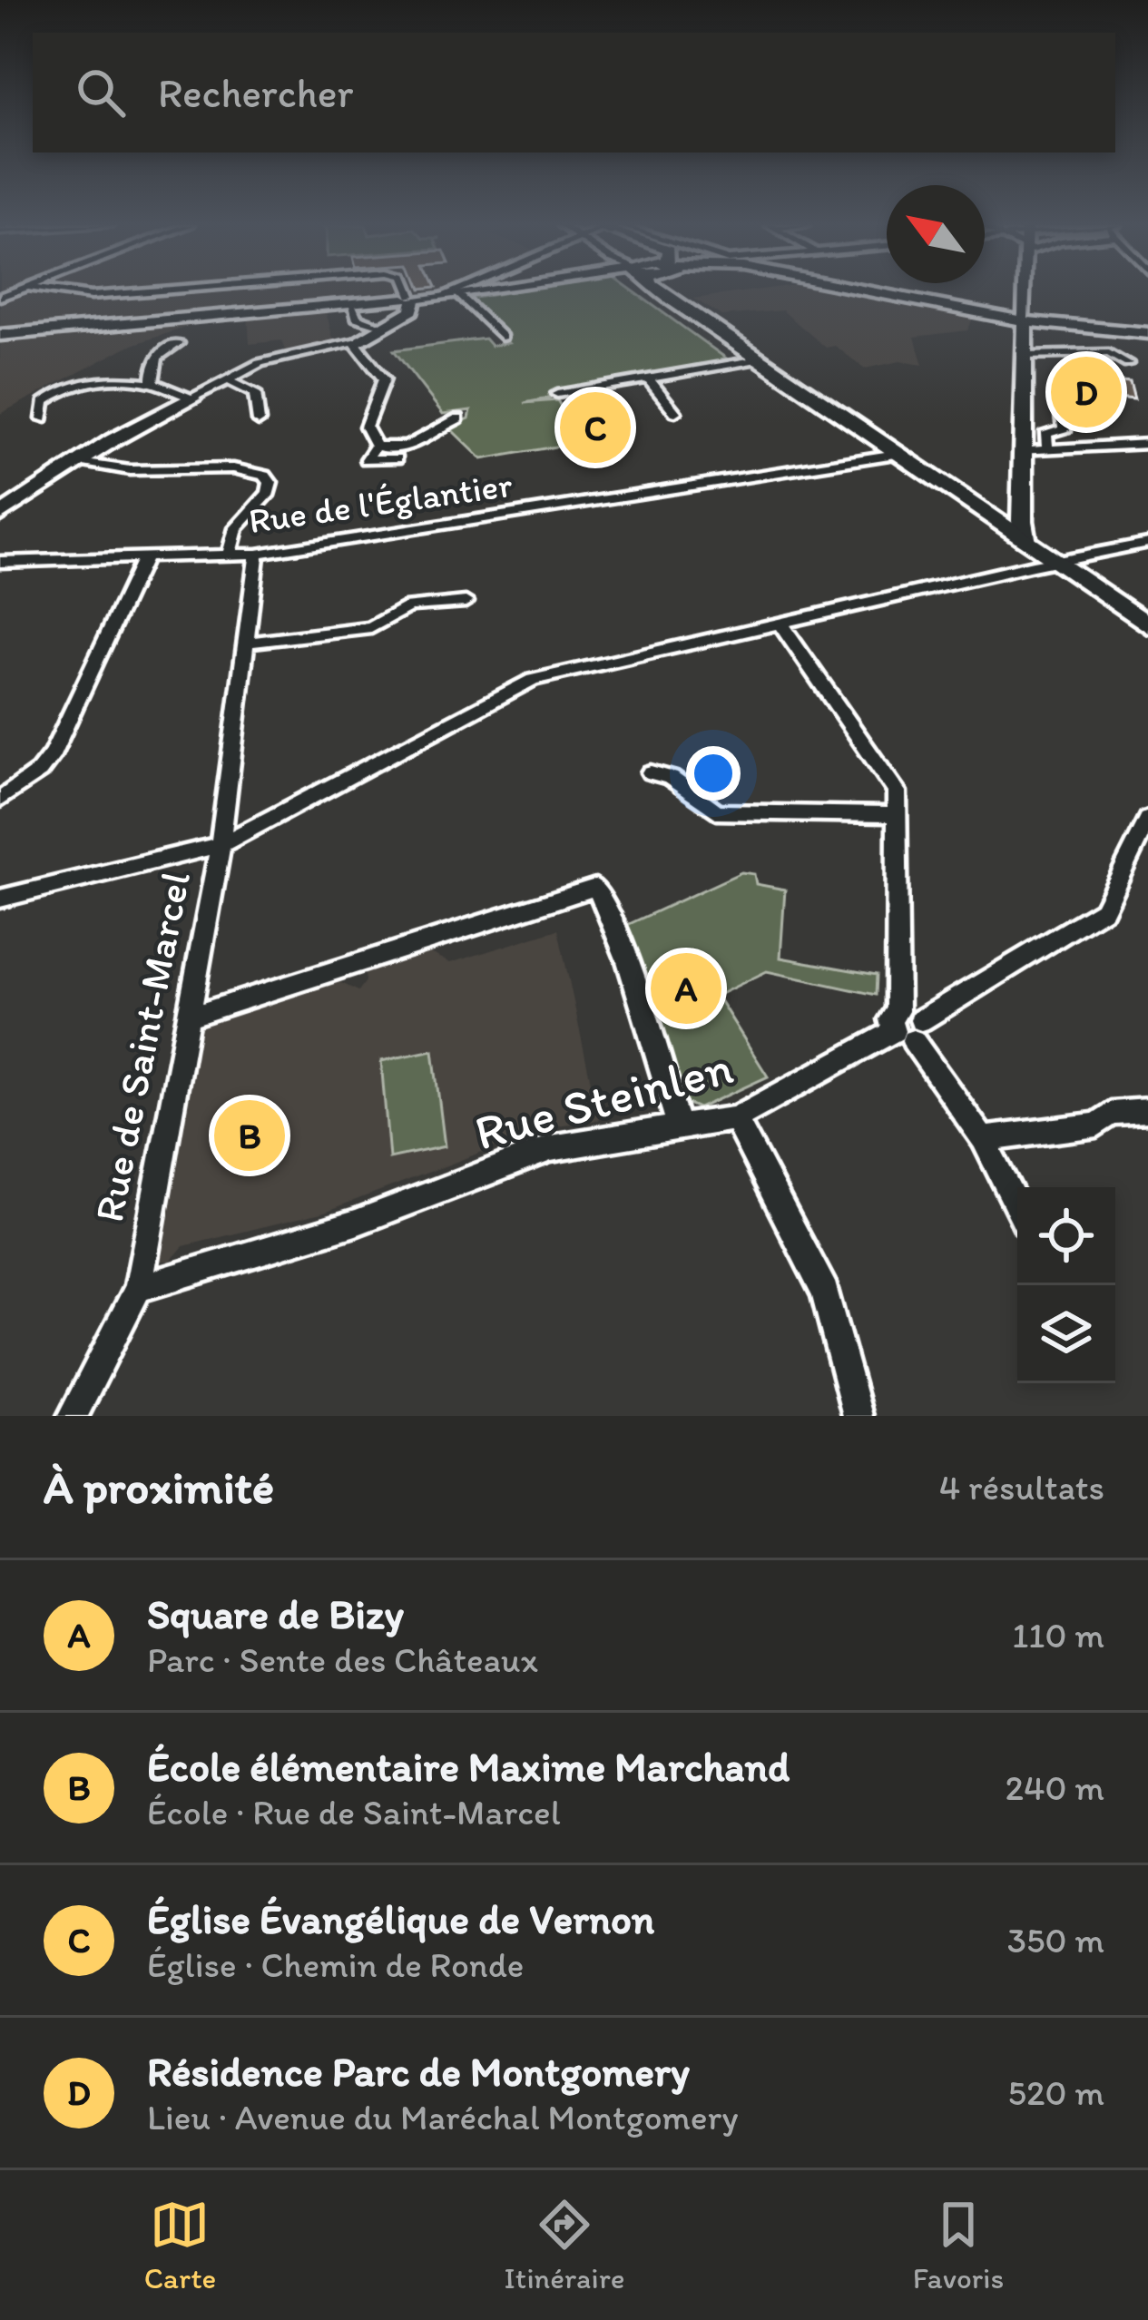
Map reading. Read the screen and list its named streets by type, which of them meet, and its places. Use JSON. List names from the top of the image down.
{
  "streets": {
    "street": ["Rue de l'Églantier", "Rue de Saint-Marcel", "Rue Steinlen"]
  },
  "crossings": [
    ["Rue de Saint-Marcel", "Rue Steinlen"]
  ],
  "north": "top left",
  "page": {
    "search": "Rechercher",
    "pins": [
      "D",
      "C",
      "A",
      "B"
    ],
    "heading": ["À proximité", "4 résultats"],
    "list": [
      {
        "mark": "A",
        "name": "Square de Bizy",
        "note": "Parc · Sente des Châteaux",
        "value": "110 m"
      },
      {
        "mark": "B",
        "name": "École élémentaire Maxime Marchand",
        "note": "École · Rue de Saint-Marcel",
        "value": "240 m"
      },
      {
        "mark": "C",
        "name": "Église Évangélique de Vernon",
        "note": "Église · Chemin de Ronde",
        "value": "350 m"
      },
      {
        "mark": "D",
        "name": "Résidence Parc de Montgomery",
        "note": "Lieu · Avenue du Maréchal Montgomery",
        "value": "520 m"
      }
    ],
    "nav": ["Carte", "Itinéraire", "Favoris"]
  }
}
